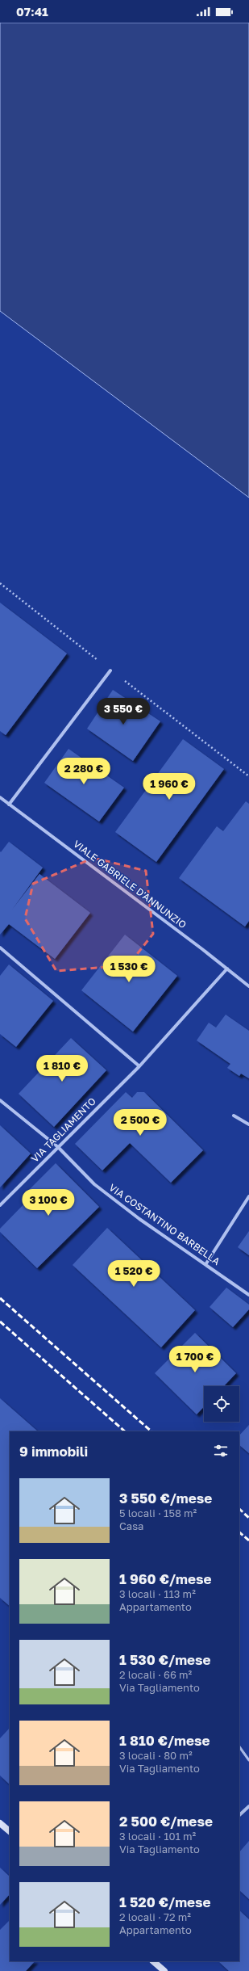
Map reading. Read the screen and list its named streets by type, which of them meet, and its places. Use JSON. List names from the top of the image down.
{
  "streets": {
    "street": ["VIALE GABRIELE D'ANNUNZIO", "VIA TAGLIAMENTO", "VIA COSTANTINO BARBELLA"]
  },
  "crossings": [
    ["VIALE GABRIELE D'ANNUNZIO", "VIA TAGLIAMENTO"],
    ["VIA TAGLIAMENTO", "VIA COSTANTINO BARBELLA"]
  ],
  "page": {
    "status": "07:41",
    "price": [
      "3 550 €",
      "2 280 €",
      "1 960 €",
      "1 530 €",
      "1 810 €",
      "2 500 €",
      "3 100 €",
      "1 520 €",
      "1 700 €"
    ],
    "heading": "9 immobili",
    "list": [
      {
        "name": "3 550 €/mese",
        "note": "5 locali · 158 m² · Casa"
      },
      {
        "name": "1 960 €/mese",
        "note": "3 locali · 113 m² · Appartamento"
      },
      {
        "name": "1 530 €/mese",
        "note": "2 locali · 66 m² · Via Tagliamento"
      },
      {
        "name": "1 810 €/mese",
        "note": "3 locali · 80 m² · Via Tagliamento"
      },
      {
        "name": "2 500 €/mese",
        "note": "3 locali · 101 m² · Via Tagliamento"
      },
      {
        "name": "1 520 €/mese",
        "note": "2 locali · 72 m² · Appartamento"
      }
    ]
  }
}
